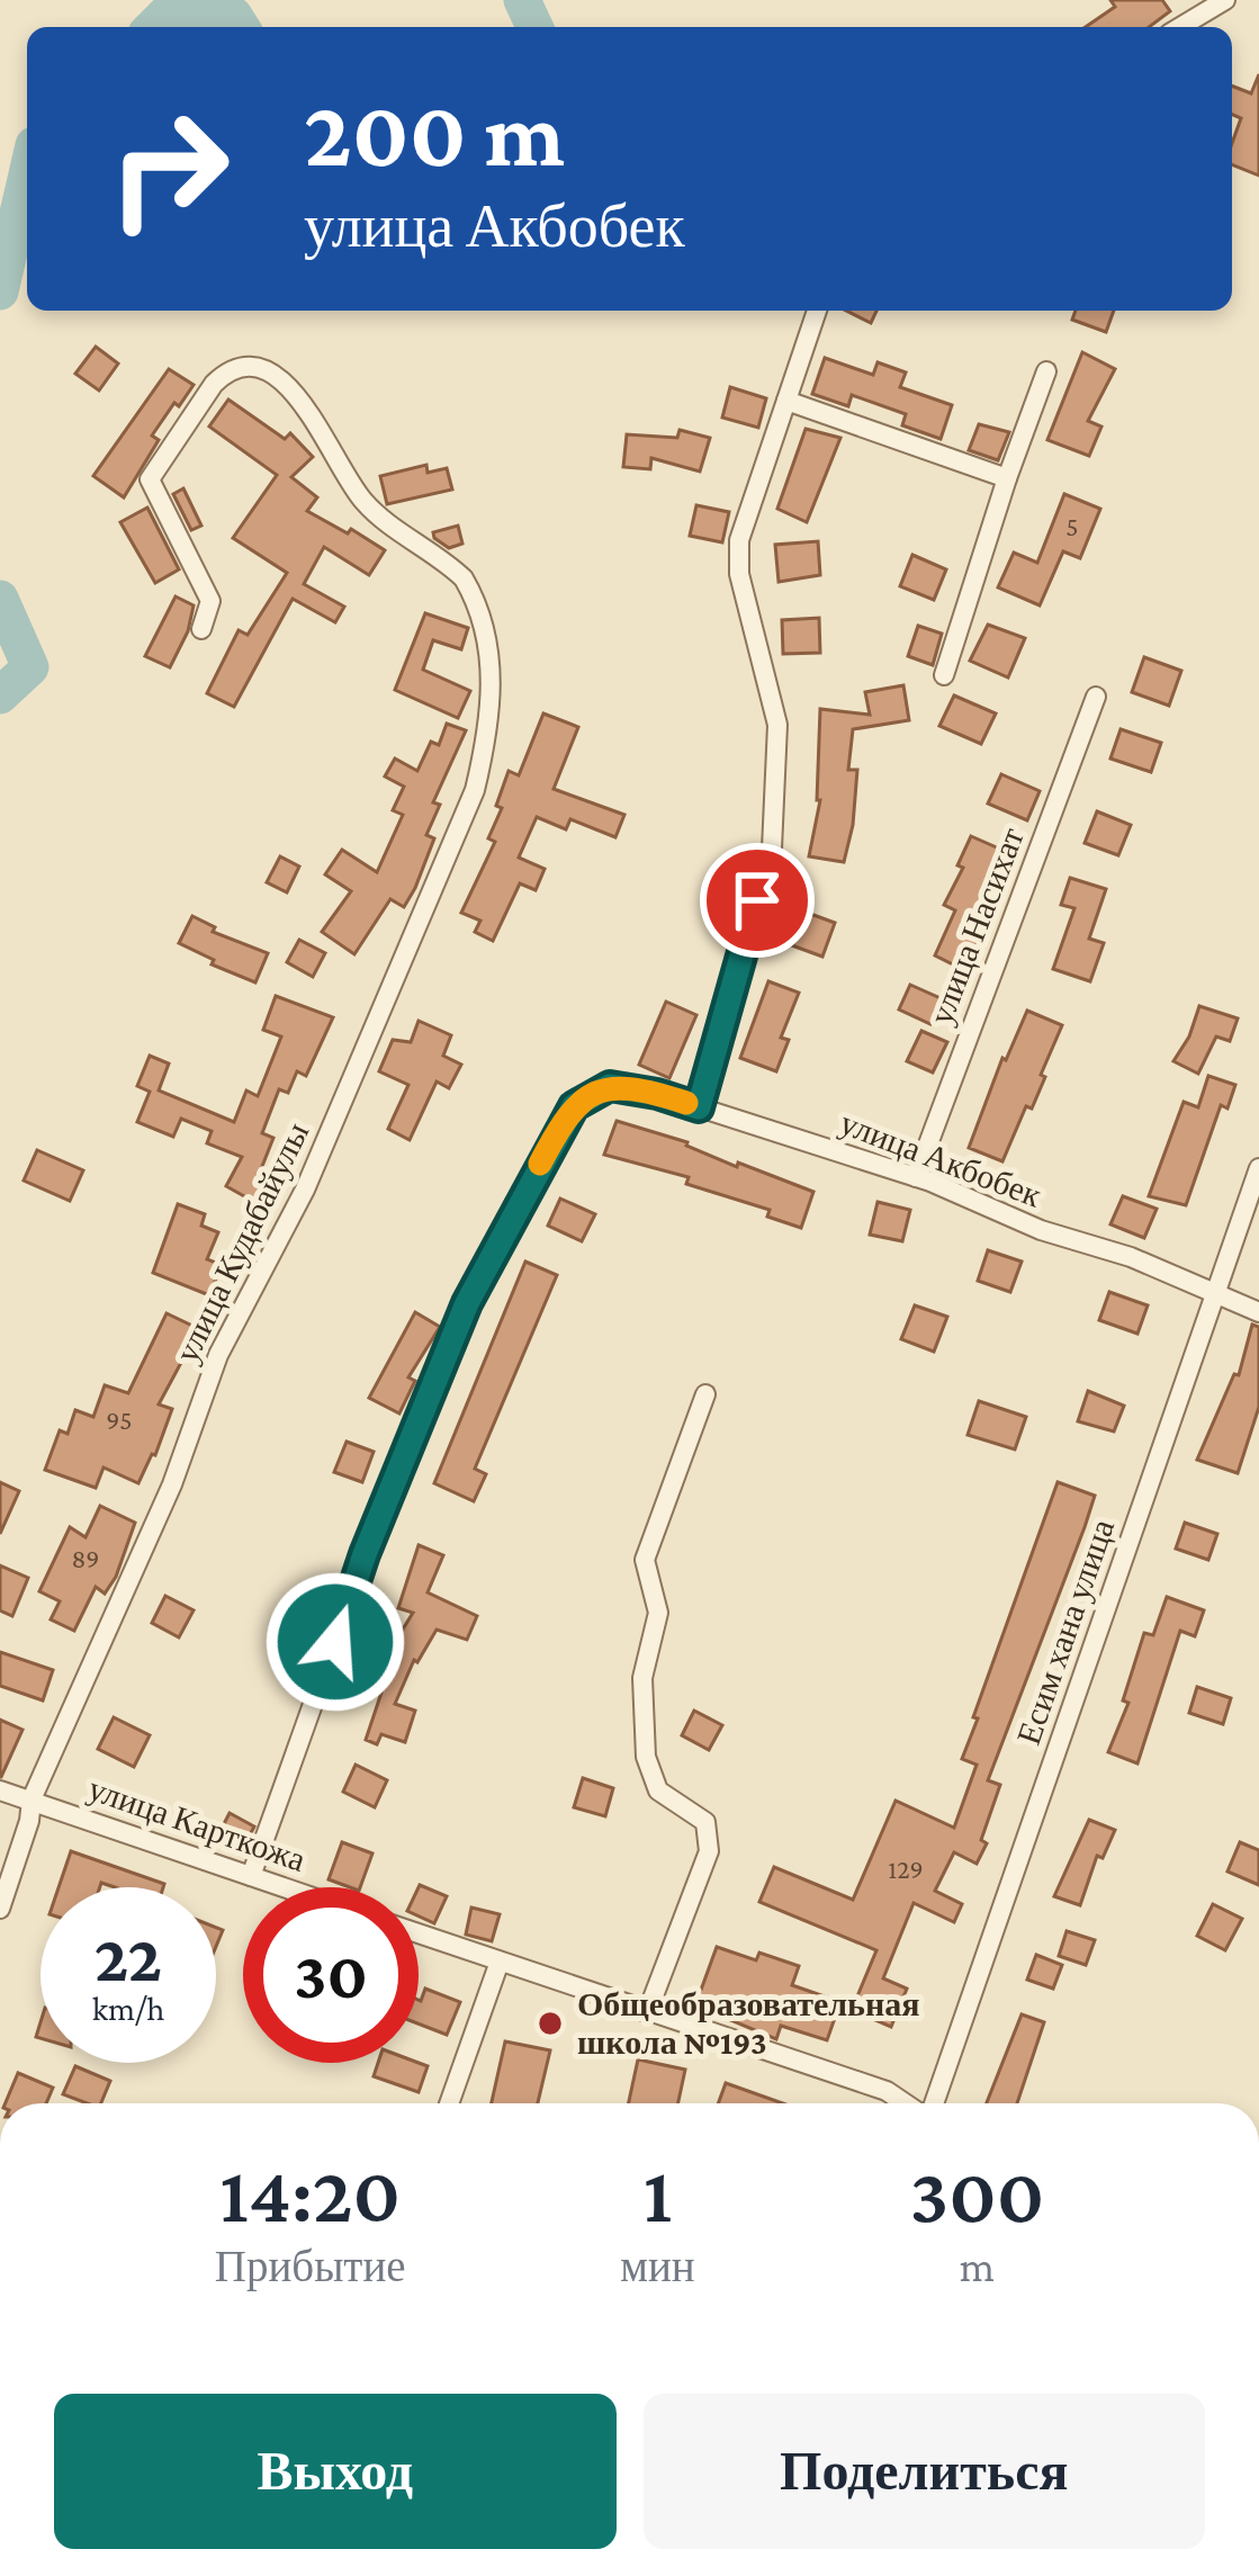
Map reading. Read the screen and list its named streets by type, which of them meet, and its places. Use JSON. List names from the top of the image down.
{
  "streets": {
    "street": [
      "улица Насихат",
      "улица Акбобек",
      "улица Кудабайулы",
      "Есим хана улица",
      "улица Карткожа"
    ]
  },
  "crossings": [
    ["улица Насихат", "улица Акбобек"],
    ["улица Акбобек", "Есим хана улица"],
    ["улица Акбобек", "улица Карткожа"],
    ["улица Кудабайулы", "улица Карткожа"]
  ],
  "places": ["Общеобразовательная школа №193"],
  "house_numbers": [
    "5",
    "95",
    "89",
    "129"
  ],
  "page": {
    "turn": ["200 m", "улица Акбобек"],
    "speed": "22 km/h",
    "limit": "30",
    "eta": [
      "14:20",
      "Прибытие",
      "1",
      "мин",
      "300",
      "m"
    ],
    "buttons": ["Выход", "Поделиться"]
  }
}
